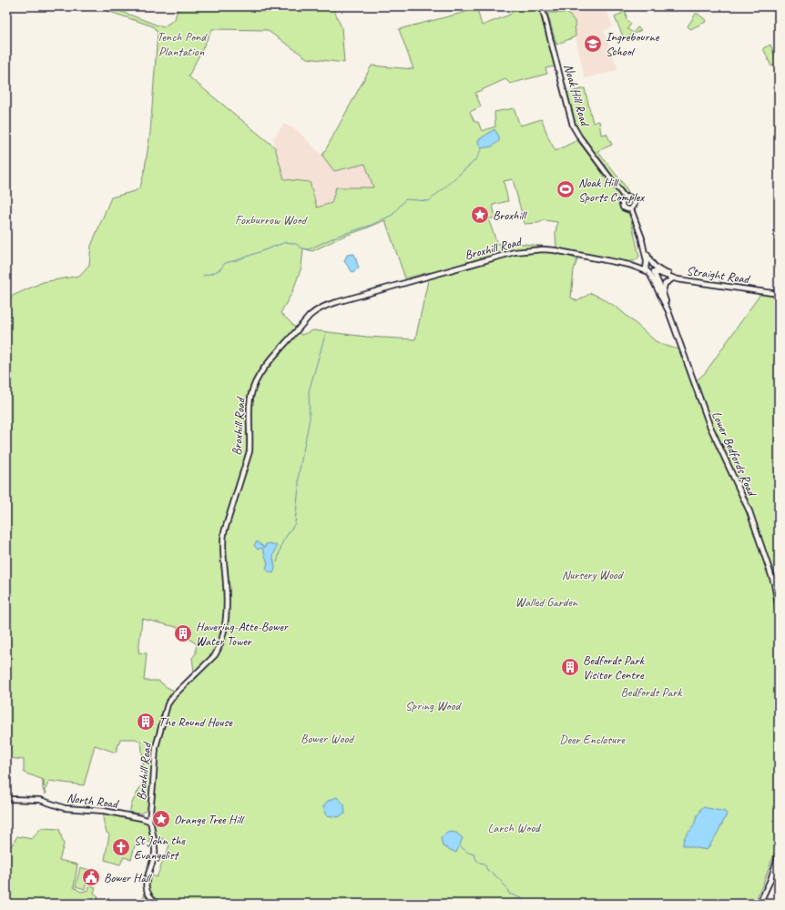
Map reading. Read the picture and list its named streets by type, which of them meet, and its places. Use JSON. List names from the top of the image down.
{
  "streets": {
    "street": [
      "Noak Hill Road",
      "Broxhill Road",
      "Straight Road",
      "Lower Bedfords Road",
      "North Road"
    ]
  },
  "crossings": [
    ["Noak Hill Road", "Broxhill Road"],
    ["Noak Hill Road", "Straight Road"],
    ["Noak Hill Road", "Lower Bedfords Road"],
    ["Broxhill Road", "Straight Road"],
    ["Broxhill Road", "Lower Bedfords Road"],
    ["Straight Road", "Lower Bedfords Road"]
  ],
  "parks": [
    "Tench Pond Plantation",
    "Foxburrow Wood",
    "Nursery Wood",
    "Walled Garden",
    "Bedfords Park",
    "Spring Wood",
    "Bower Wood",
    "Deer Enclosure",
    "Larch Wood"
  ],
  "places": {
    "school or university": ["Ingrebourne School"],
    "sports": ["Noak Hill Sports Complex"],
    "place": ["Broxhill", "Orange Tree Hill"],
    "building": ["Havering-Atte-Bower Water Tower", "Bedfords Park Visitor Centre", "The Round House"],
    "church": ["St John the Evangelist"],
    "public building": ["Bower Hall"]
  }
}
